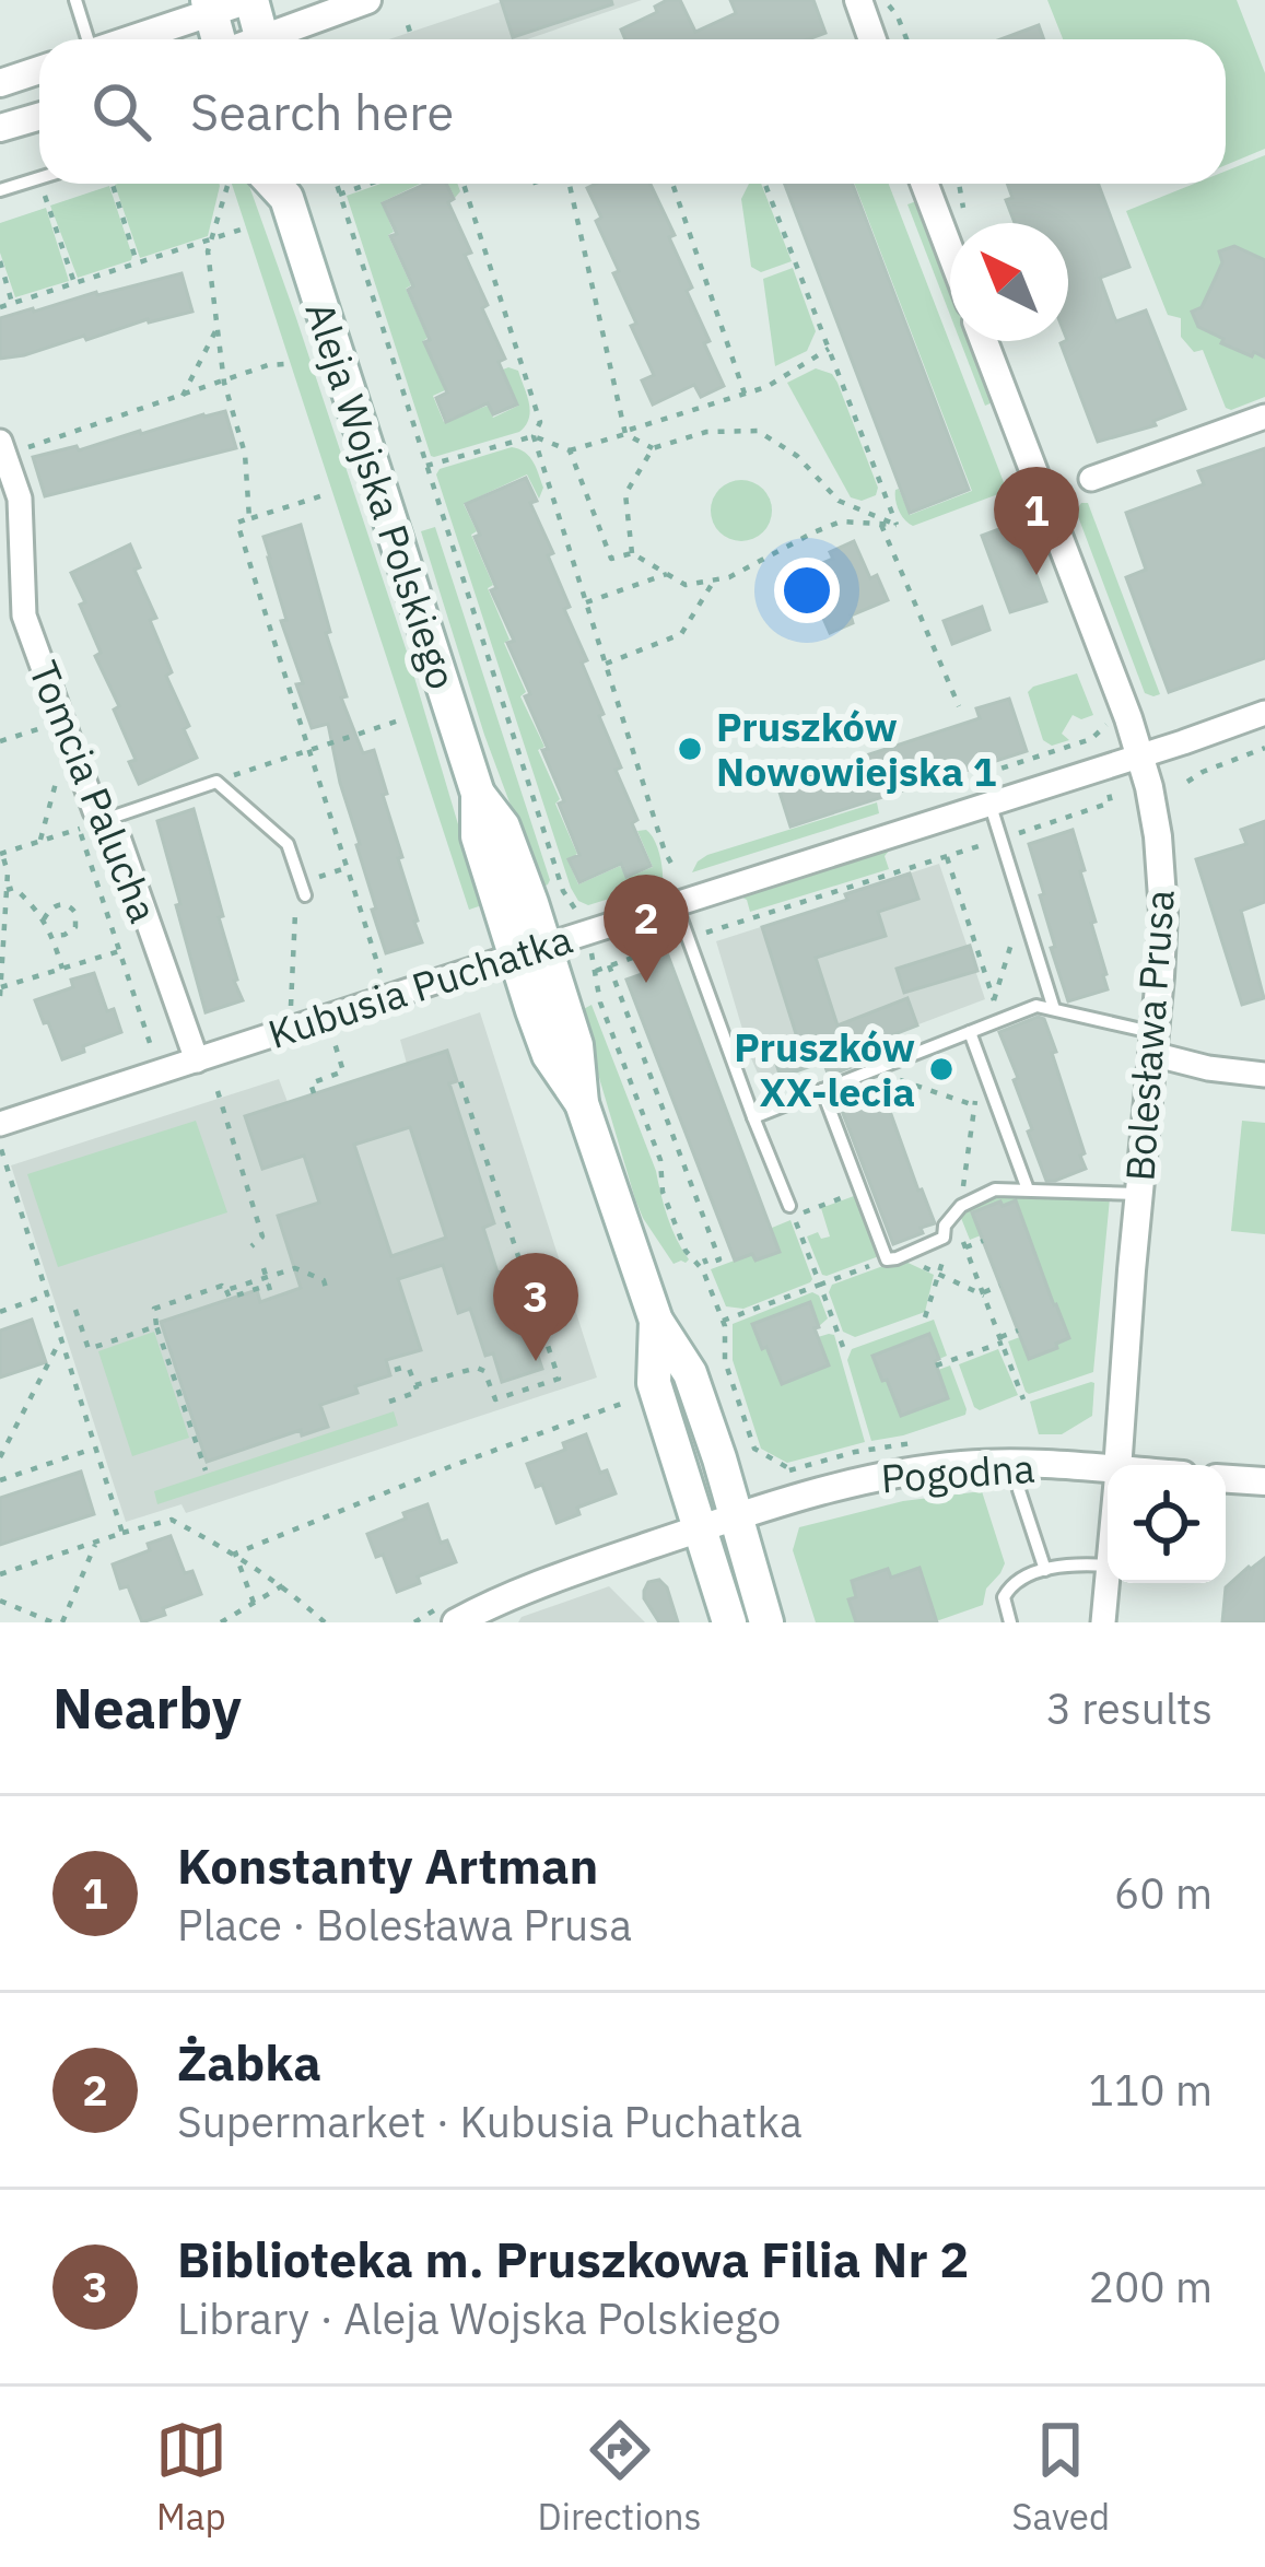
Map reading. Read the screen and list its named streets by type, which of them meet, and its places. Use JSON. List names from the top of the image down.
{
  "streets": {
    "main road": ["Aleja Wojska Polskiego"],
    "street": [
      "Tomcia Palucha",
      "Kubusia Puchatka",
      "Bolesława Prusa",
      "Pogodna"
    ]
  },
  "crossings": [
    ["Aleja Wojska Polskiego", "Kubusia Puchatka"],
    ["Aleja Wojska Polskiego", "Pogodna"],
    ["Tomcia Palucha", "Kubusia Puchatka"],
    ["Kubusia Puchatka", "Bolesława Prusa"]
  ],
  "places": ["Pruszków Nowowiejska 1", "Pruszków XX-lecia"],
  "north": "top left",
  "page": {
    "search": "Search here",
    "pins": ["1", "2", "3"],
    "heading": ["Nearby", "3 results"],
    "list": [
      {
        "mark": "1",
        "name": "Konstanty Artman",
        "note": "Place · Bolesława Prusa",
        "value": "60 m"
      },
      {
        "mark": "2",
        "name": "Żabka",
        "note": "Supermarket · Kubusia Puchatka",
        "value": "110 m"
      },
      {
        "mark": "3",
        "name": "Biblioteka m. Pruszkowa Filia Nr 2",
        "note": "Library · Aleja Wojska Polskiego",
        "value": "200 m"
      }
    ],
    "nav": ["Map", "Directions", "Saved"]
  }
}
